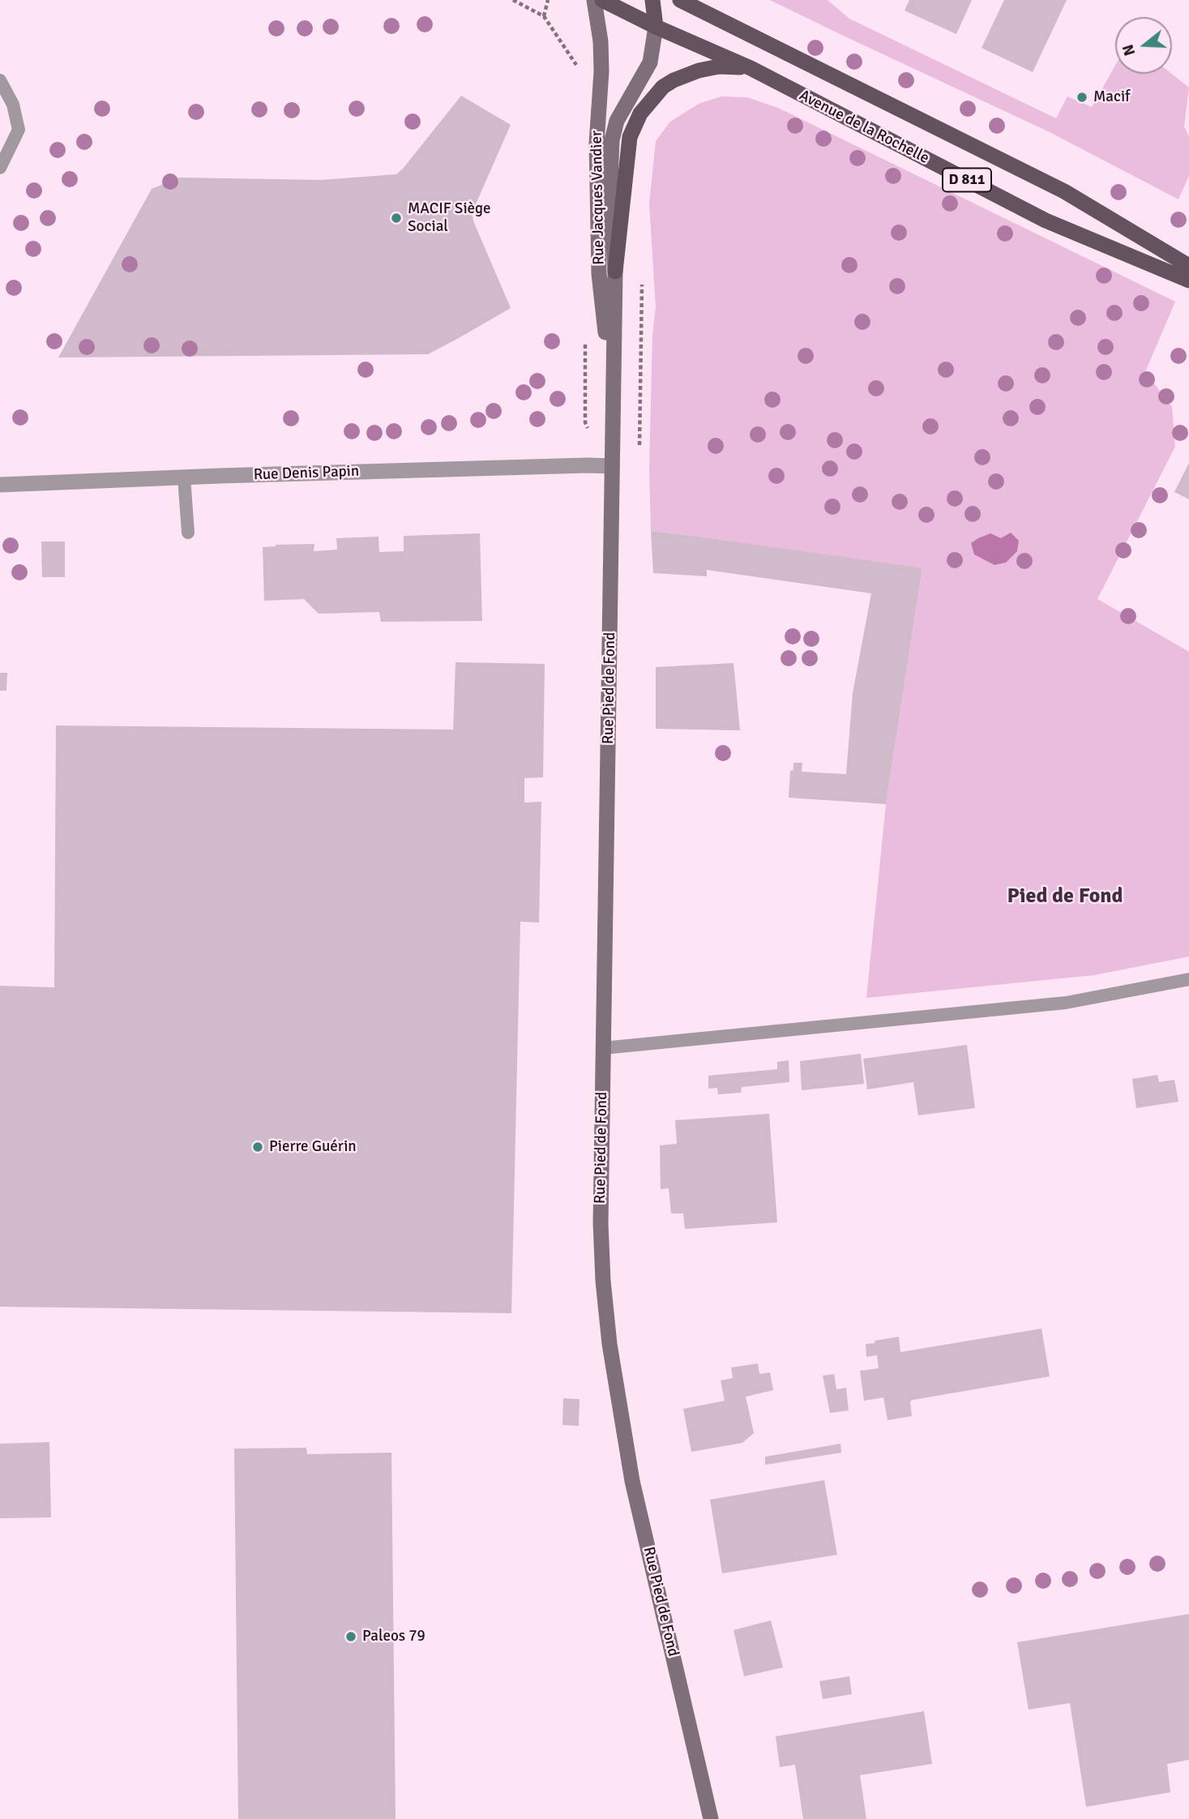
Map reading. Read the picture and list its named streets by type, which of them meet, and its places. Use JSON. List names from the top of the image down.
{
  "streets": {
    "main road": [
      "Avenue de la Rochelle",
      "D 811",
      "Rue Jacques Vandier",
      "Rue Pied de Fond"
    ],
    "street": ["Rue Denis Papin"]
  },
  "crossings": [
    ["Avenue de la Rochelle", "Rue Jacques Vandier"],
    ["Rue Jacques Vandier", "Rue Denis Papin"],
    ["Rue Jacques Vandier", "Rue Pied de Fond"],
    ["Rue Denis Papin", "Rue Pied de Fond"]
  ],
  "districts": ["Pied de Fond"],
  "places": [
    "Macif",
    "MACIF Siège Social",
    "Pierre Guérin",
    "Paleos 79"
  ],
  "north": "left"
}
